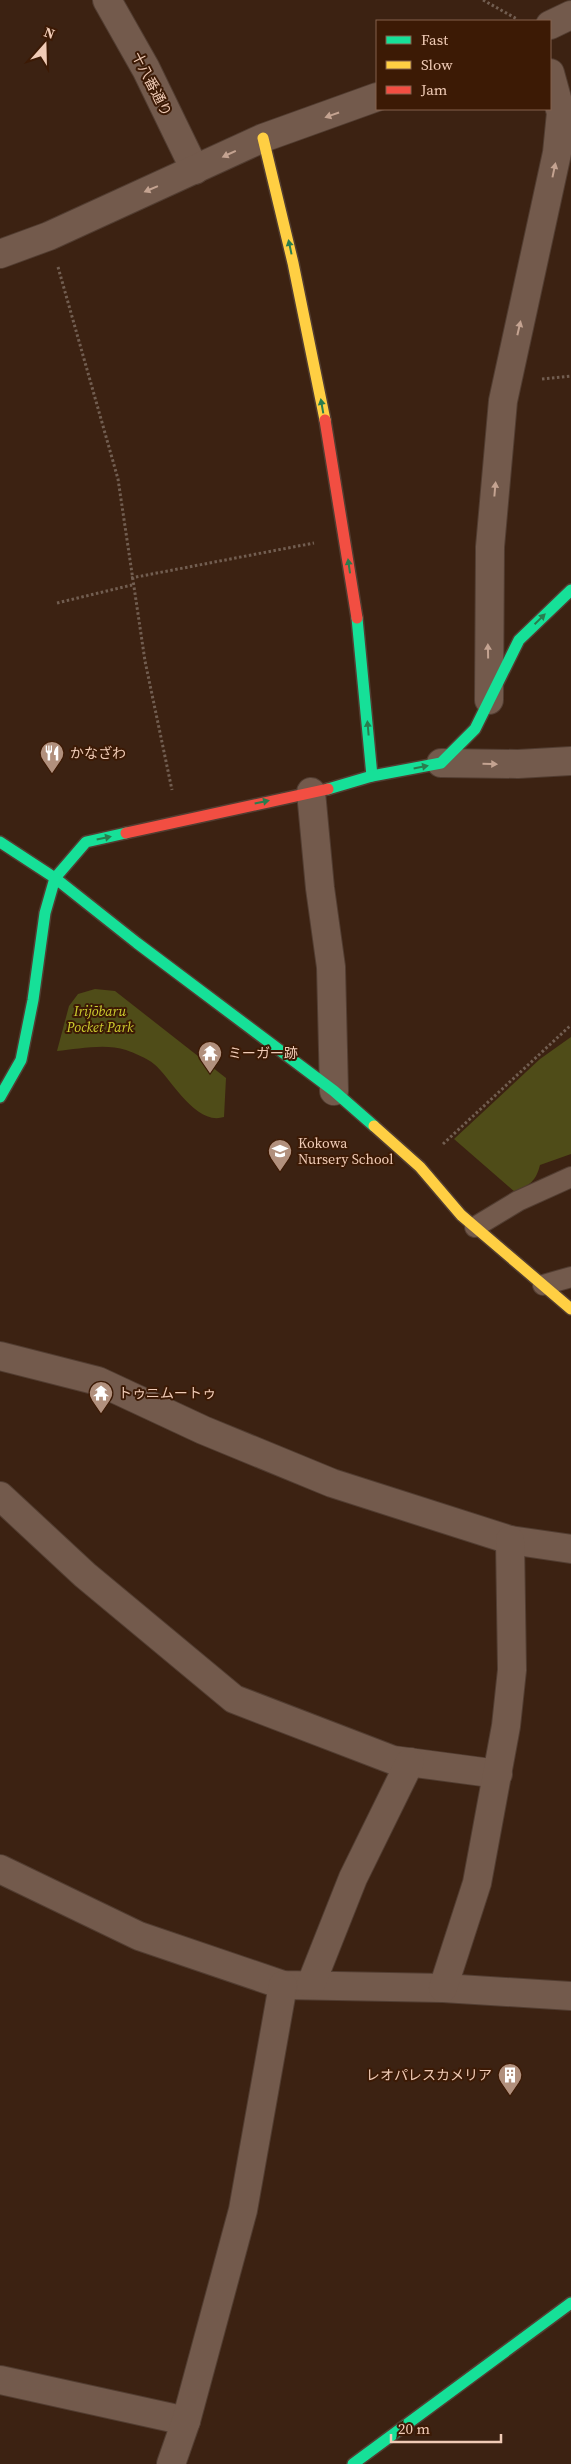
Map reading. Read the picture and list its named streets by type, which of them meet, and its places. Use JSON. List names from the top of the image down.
{
  "streets": {
    "street": ["十八番通り"]
  },
  "parks": ["Irijōbaru Pocket Park"],
  "places": {
    "restaurant": ["かなざわ"],
    "temple": ["ミーガー跡", "トゥニムートゥ"],
    "school or university": ["Kokowa Nursery School"],
    "building": ["レオパレスカメリア"]
  },
  "legend": ["Fast", "Slow", "Jam"],
  "scale_bar": "20 m",
  "north": "top"
}
